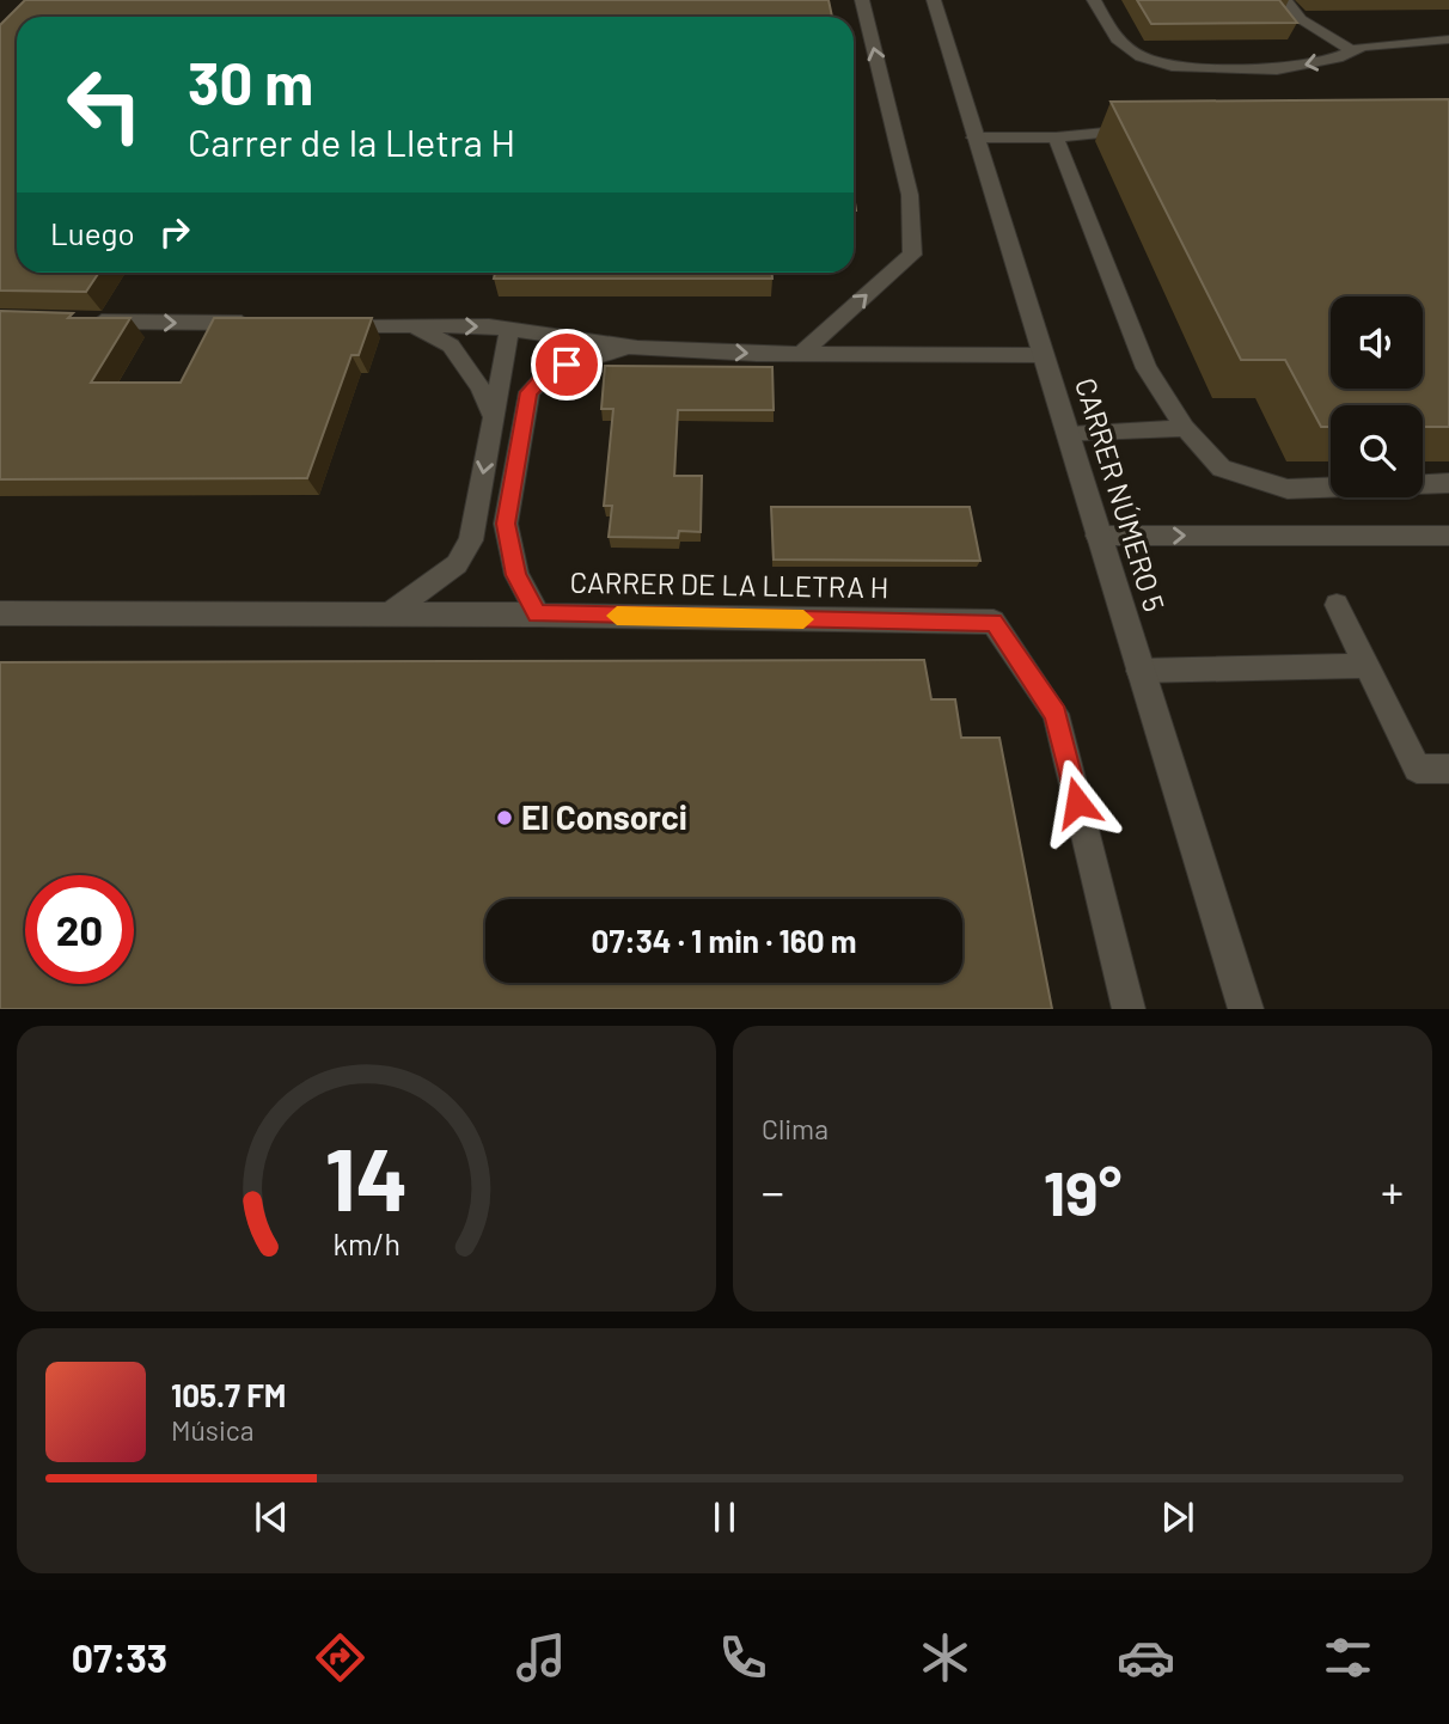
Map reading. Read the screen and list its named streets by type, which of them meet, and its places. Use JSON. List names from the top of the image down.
{
  "streets": {
    "street": ["CARRER NÚMERO 5"],
    "lane": ["CARRER DE LA LLETRA H"]
  },
  "places": ["El Consorci"],
  "page": {
    "turn": ["30 m", "Carrer de la Lletra H"],
    "then": "Luego",
    "limit": "20",
    "trip": "07:34 · 1 min · 160 m",
    "tile": "Clima",
    "heat": ["−", "19°", "+"],
    "song": ["105.7 FM", "Música"],
    "tabs": "07:33",
    "gauge": ["14", "km/h"]
  }
}
